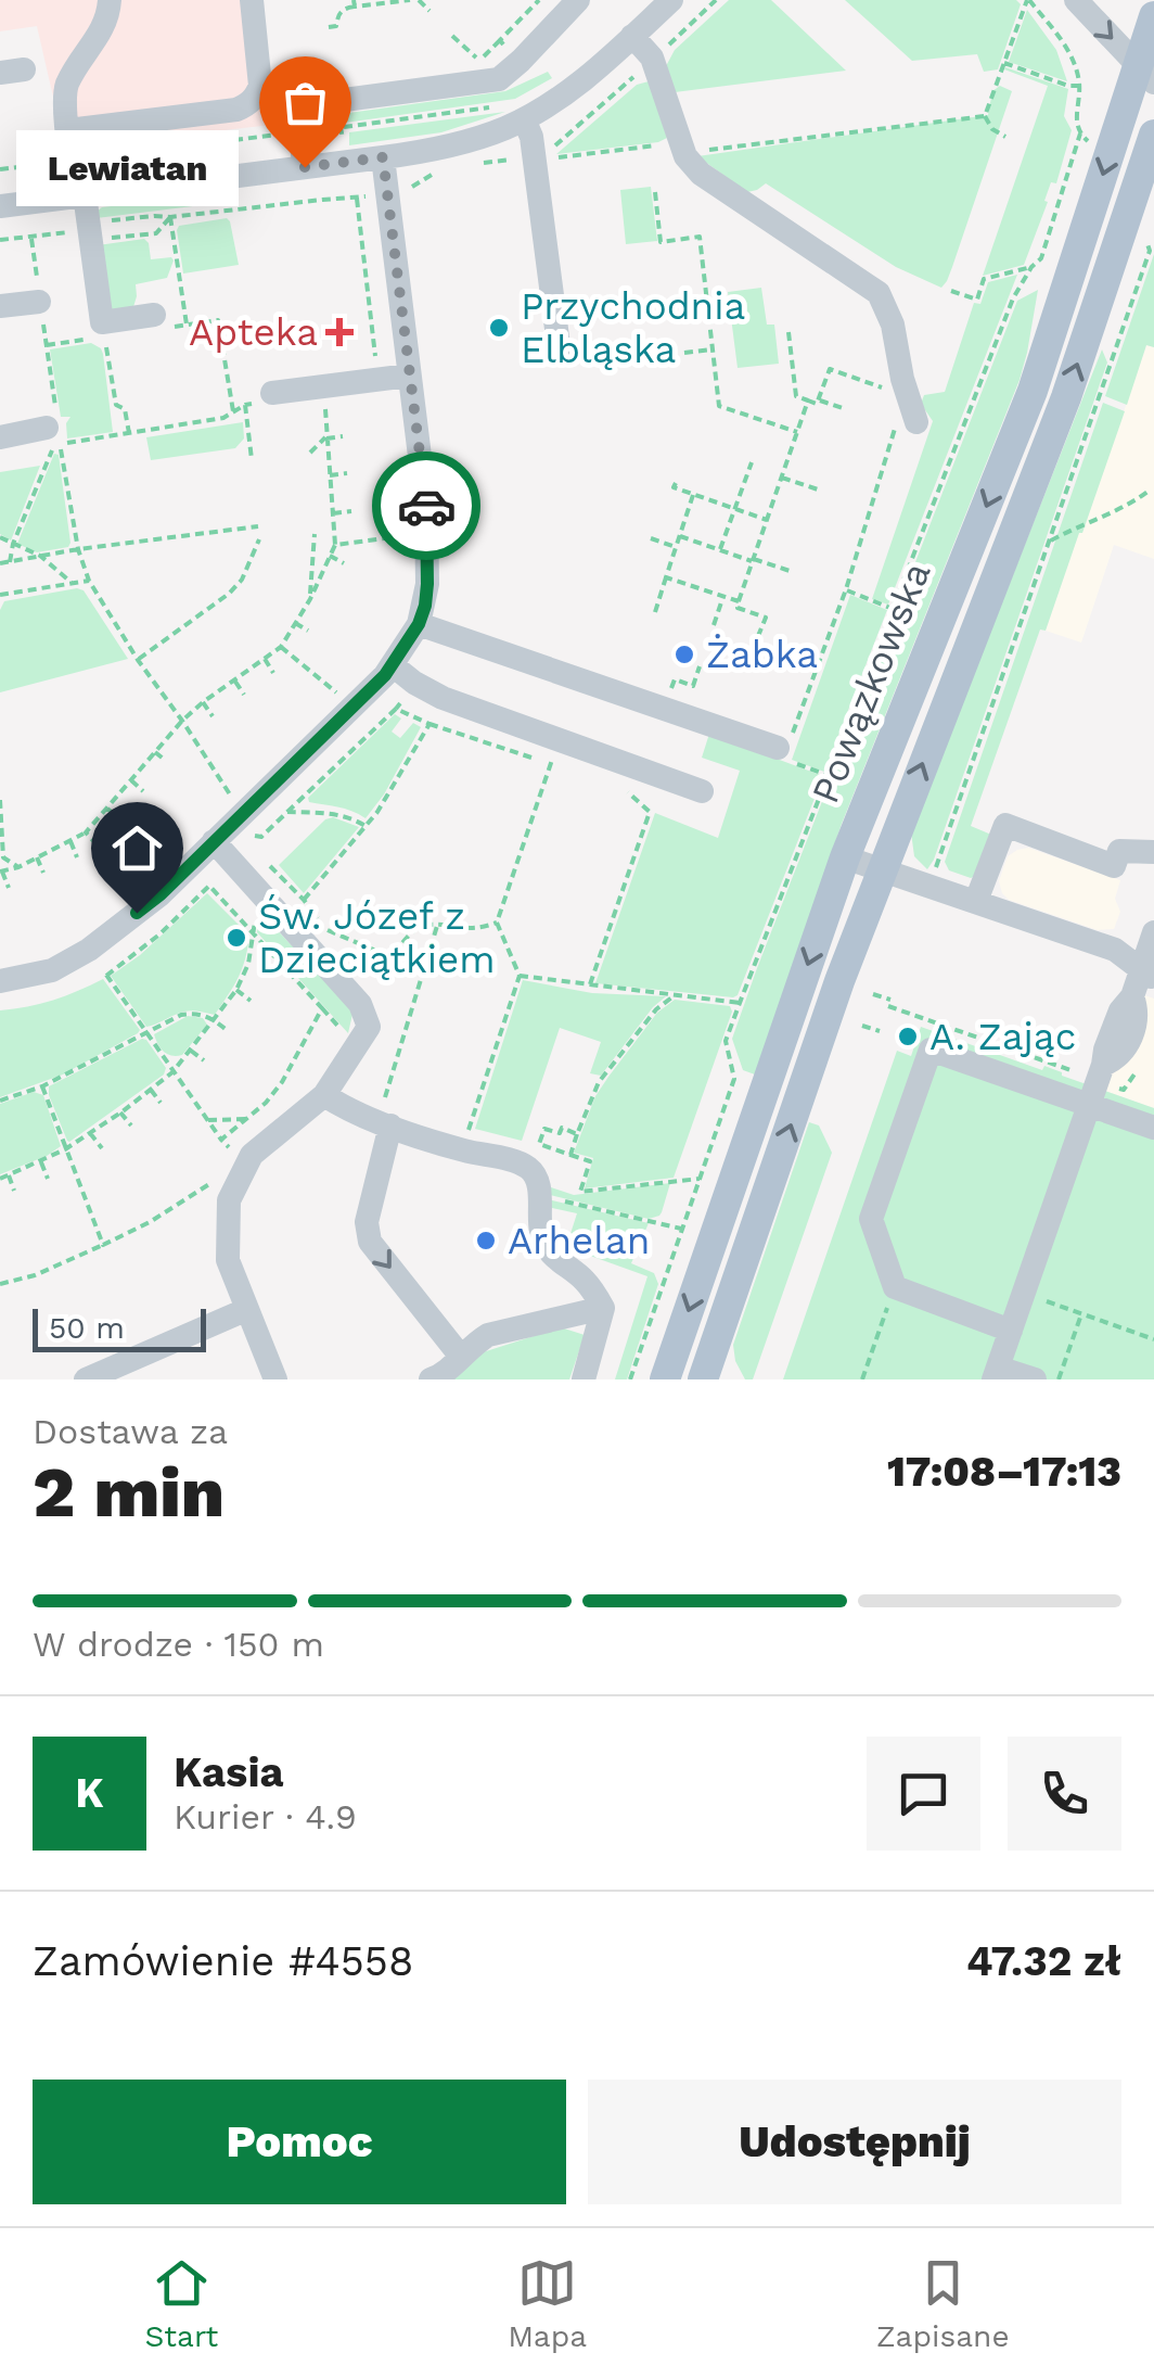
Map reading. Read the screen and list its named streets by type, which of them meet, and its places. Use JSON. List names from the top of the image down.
{
  "streets": {
    "main road": ["Powązkowska"]
  },
  "places": {
    "other": [
      "Lewiatan",
      "Przychodnia Elbląska",
      "Żabka",
      "Św. Józef z Dzieciątkiem",
      "A. Zając",
      "Arhelan"
    ],
    "health": ["Apteka"]
  },
  "scale_bar": "50 m",
  "page": {
    "bubble": "Lewiatan",
    "scale": "50 m",
    "heading": ["2 min", "Dostawa za", "17:08–17:13"],
    "panel": [
      "Kasia",
      "Kurier · 4.9",
      "Zamówienie #4558",
      "47.32 zł"
    ],
    "bar": "W drodze · 150 m",
    "round": "K",
    "buttons": ["Pomoc", "Udostępnij"],
    "tabs": ["Start", "Mapa", "Zapisane"]
  }
}
